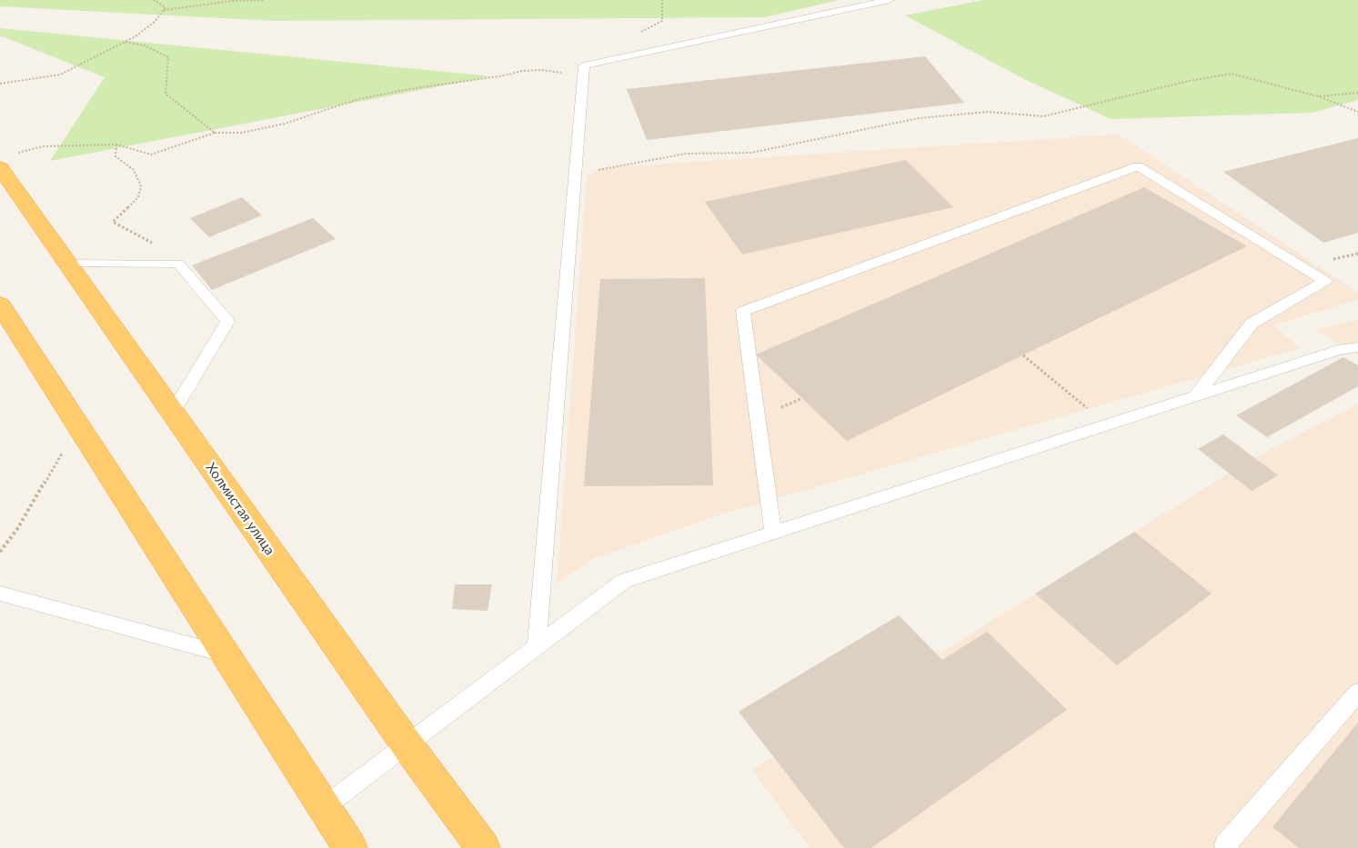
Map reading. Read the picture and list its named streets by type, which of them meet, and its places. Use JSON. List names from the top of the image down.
{
  "streets": {
    "highway": ["Холмистая улица"]
  }
}
